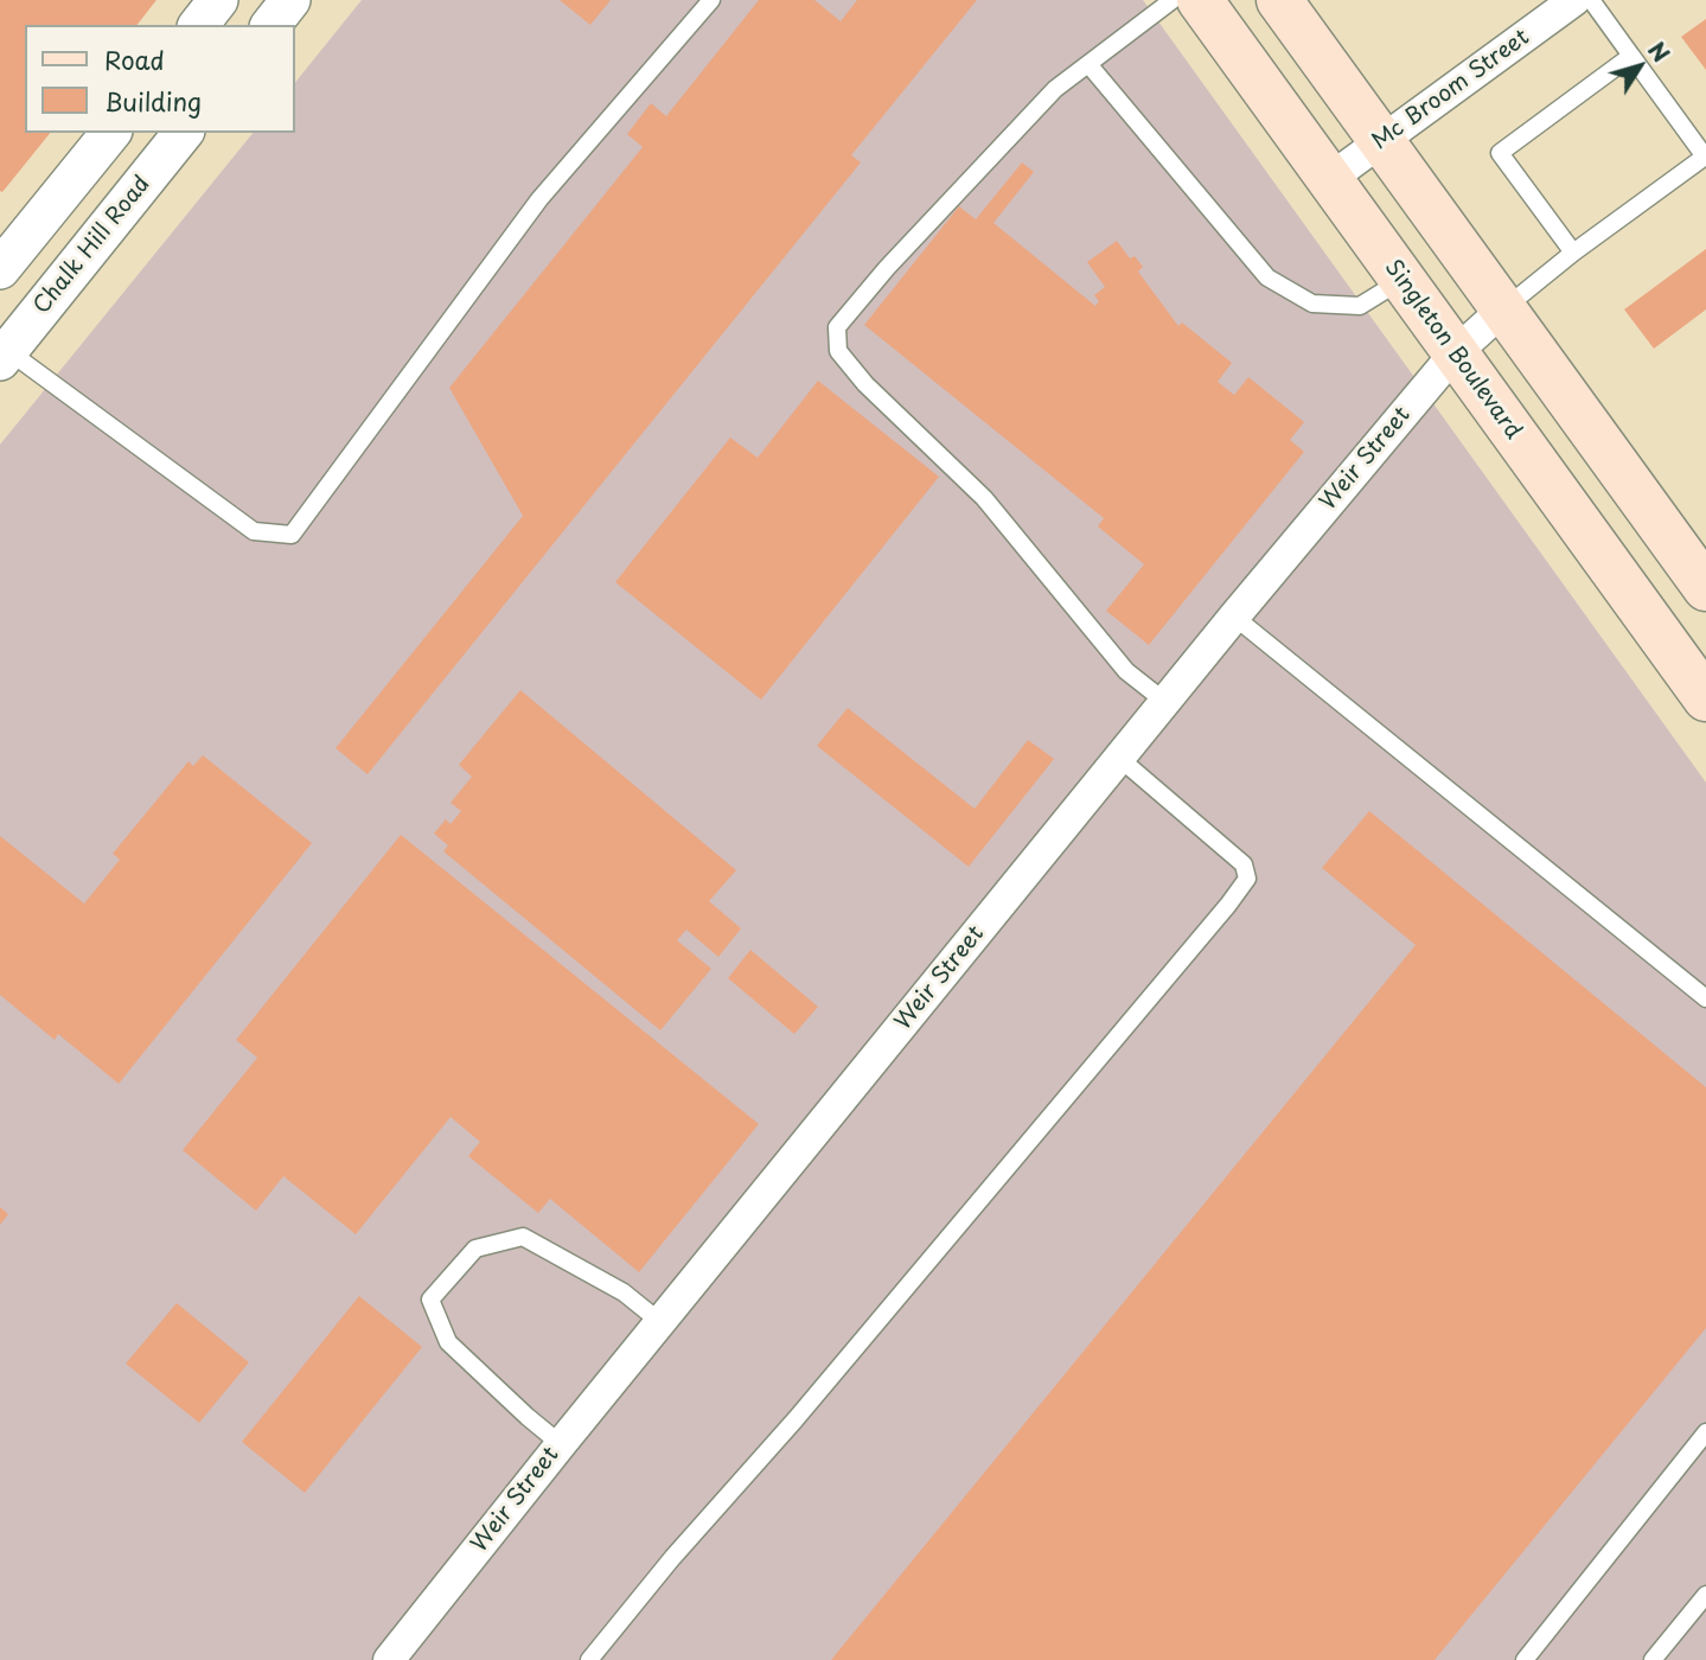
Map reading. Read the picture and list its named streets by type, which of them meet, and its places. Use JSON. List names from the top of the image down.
{
  "streets": {
    "main road": ["Singleton Boulevard"],
    "street": ["Mc Broom Street", "Chalk Hill Road", "Weir Street"]
  },
  "crossings": [
    ["Mc Broom Street", "Singleton Boulevard"],
    ["Singleton Boulevard", "Weir Street"]
  ],
  "legend": ["Road", "Building"],
  "north": "top right"
}
